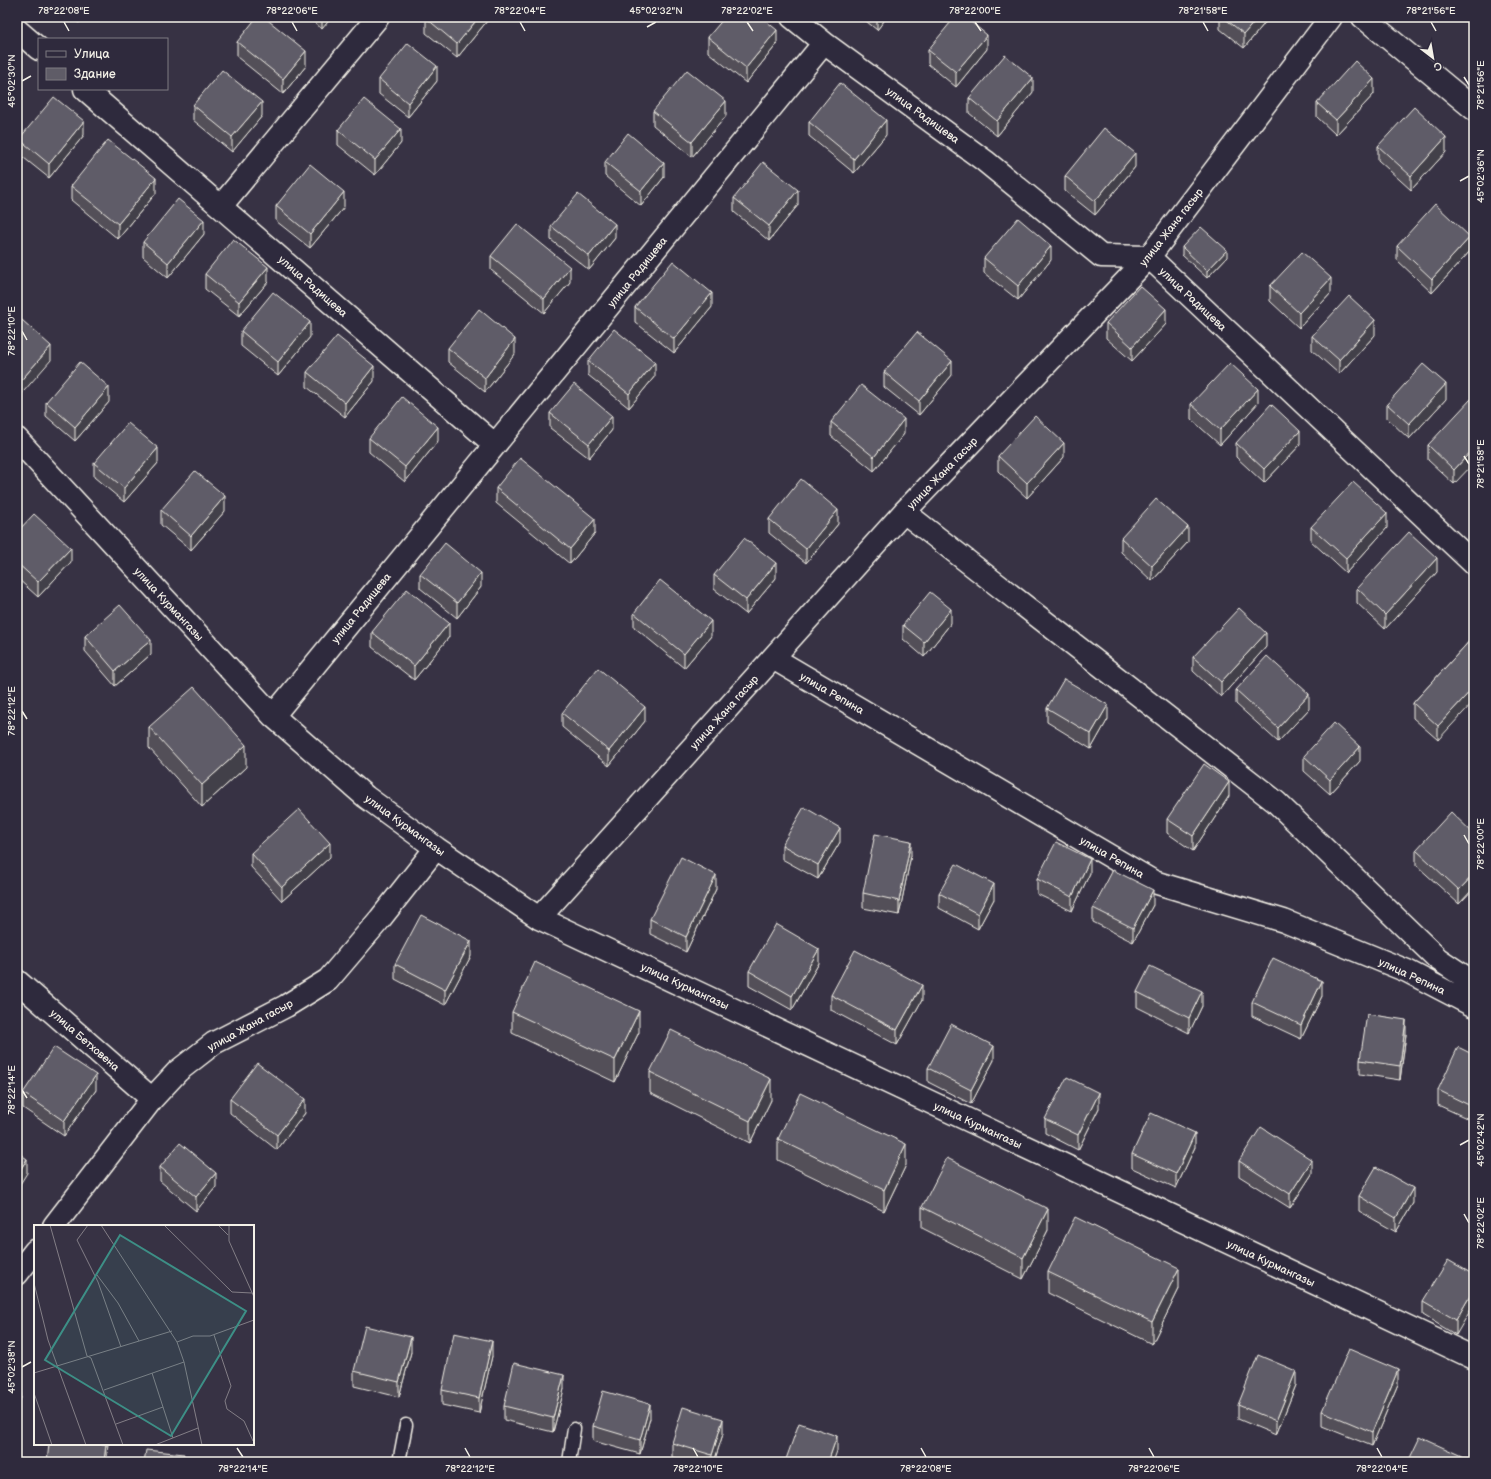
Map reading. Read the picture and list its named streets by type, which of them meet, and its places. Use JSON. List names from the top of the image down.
{
  "streets": {
    "street": [
      "улица Радищева",
      "улица Жана гасыр",
      "улица Курмангазы",
      "улица Репина",
      "улица Бетховена"
    ]
  },
  "crossings": [
    ["улица Радищева", "улица Жана гасыр"],
    ["улица Радищева", "улица Курмангазы"],
    ["улица Жана гасыр", "улица Курмангазы"],
    ["улица Жана гасыр", "улица Репина"],
    ["улица Жана гасыр", "улица Бетховена"]
  ],
  "legend": ["Улица", "Здание"],
  "north": "bottom right",
  "coordinates": [
    "78°22'08\"E",
    "78°22'06\"E",
    "78°22'04\"E",
    "45°02'32\"N",
    "78°22'02\"E",
    "78°22'00\"E",
    "78°21'58\"E",
    "78°21'56\"E",
    "45°02'30\"N",
    "45°02'36\"N",
    "78°22'10\"E",
    "78°22'12\"E",
    "78°22'14\"E",
    "45°02'42\"N",
    "45°02'38\"N"
  ]
}
